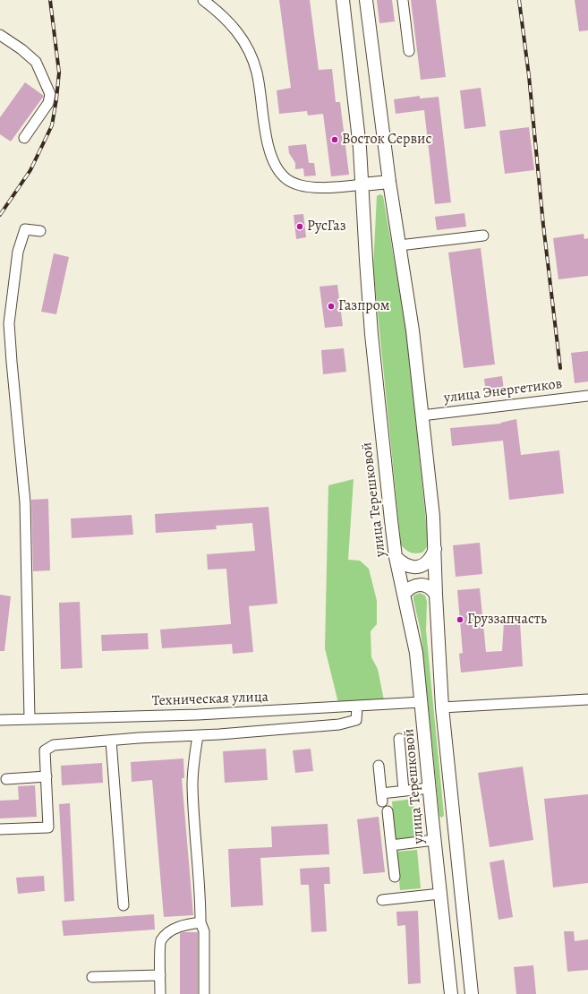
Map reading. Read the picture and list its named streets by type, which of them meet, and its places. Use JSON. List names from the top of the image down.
{
  "streets": {
    "main road": ["улица Терешковой"],
    "street": ["улица Энергетиков", "Техническая улица"]
  },
  "crossings": [
    ["улица Терешковой", "Техническая улица"]
  ],
  "places": [
    "Восток Сервис",
    "РусГаз",
    "Газпром",
    "Груззапчасть"
  ]
}
